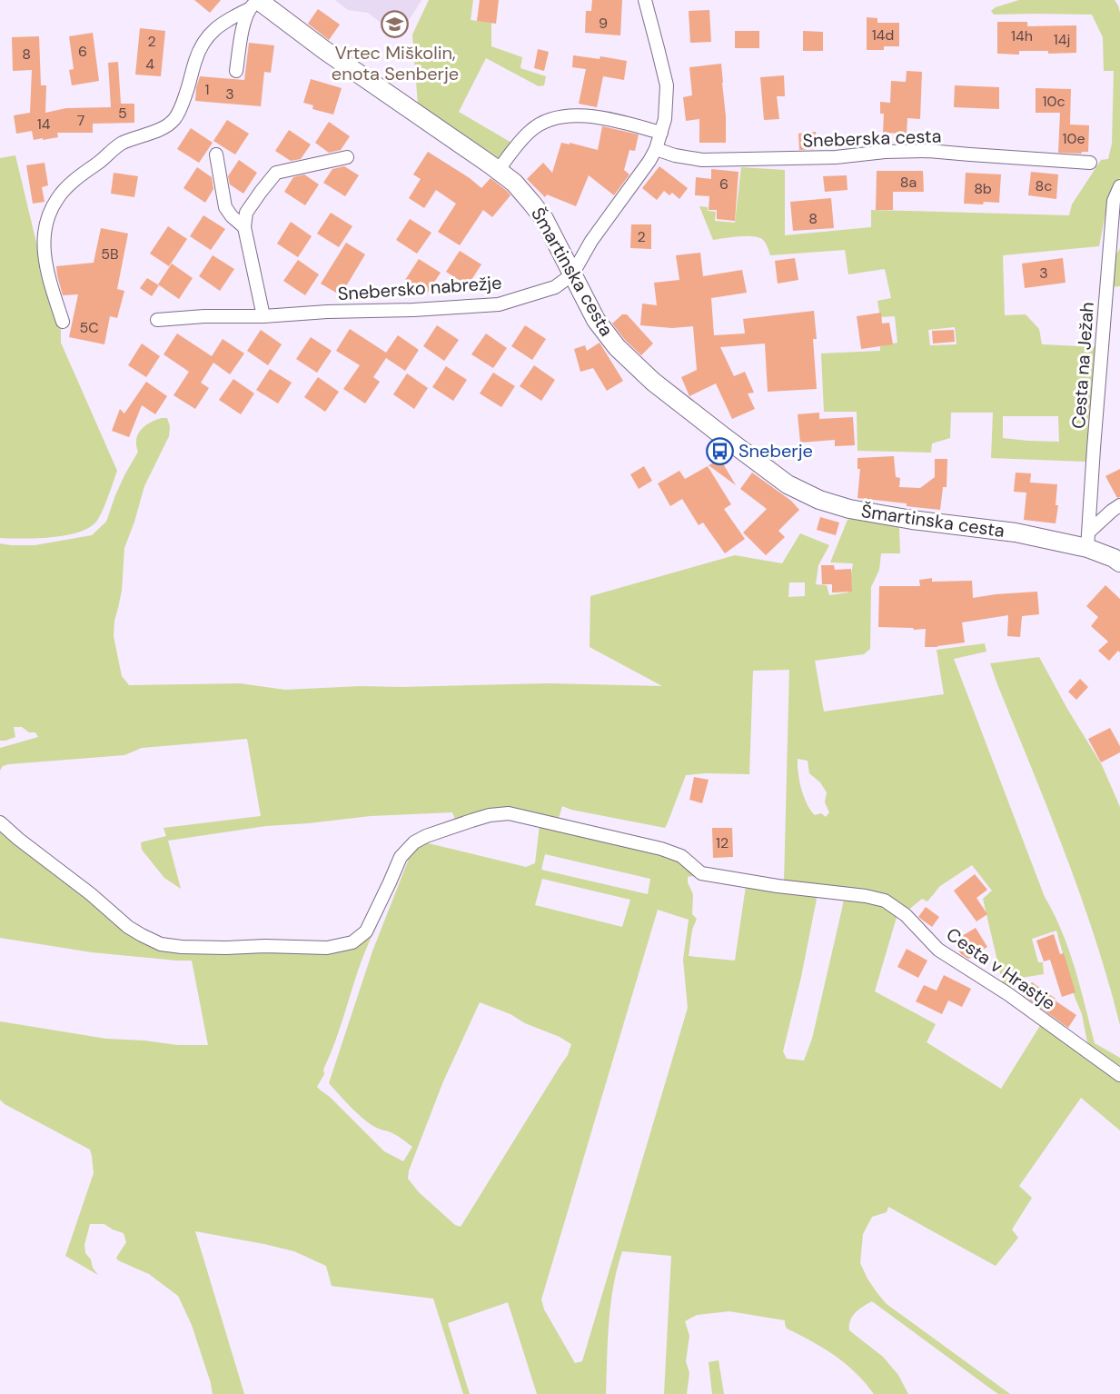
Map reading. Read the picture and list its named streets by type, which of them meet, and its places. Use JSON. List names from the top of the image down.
{
  "streets": {
    "main road": ["Šmartinska cesta"],
    "street": [
      "Sneberska cesta",
      "Snebersko nabrežje",
      "Cesta na Ježah",
      "Cesta v Hrastje"
    ]
  },
  "crossings": [
    ["Šmartinska cesta", "Snebersko nabrežje"],
    ["Šmartinska cesta", "Cesta na Ježah"]
  ],
  "places": {
    "school or university": ["Vrtec Miškolin, enota Senberje"],
    "bus stop": ["Sneberje"]
  },
  "house_numbers": [
    "9",
    "14d",
    "14h",
    "14j",
    "2",
    "6",
    "8",
    "4",
    "1",
    "3",
    "10c",
    "5",
    "7",
    "14",
    "10e",
    "8a",
    "6",
    "8c",
    "8b",
    "8",
    "2",
    "5B",
    "3",
    "5C",
    "12"
  ]
}
